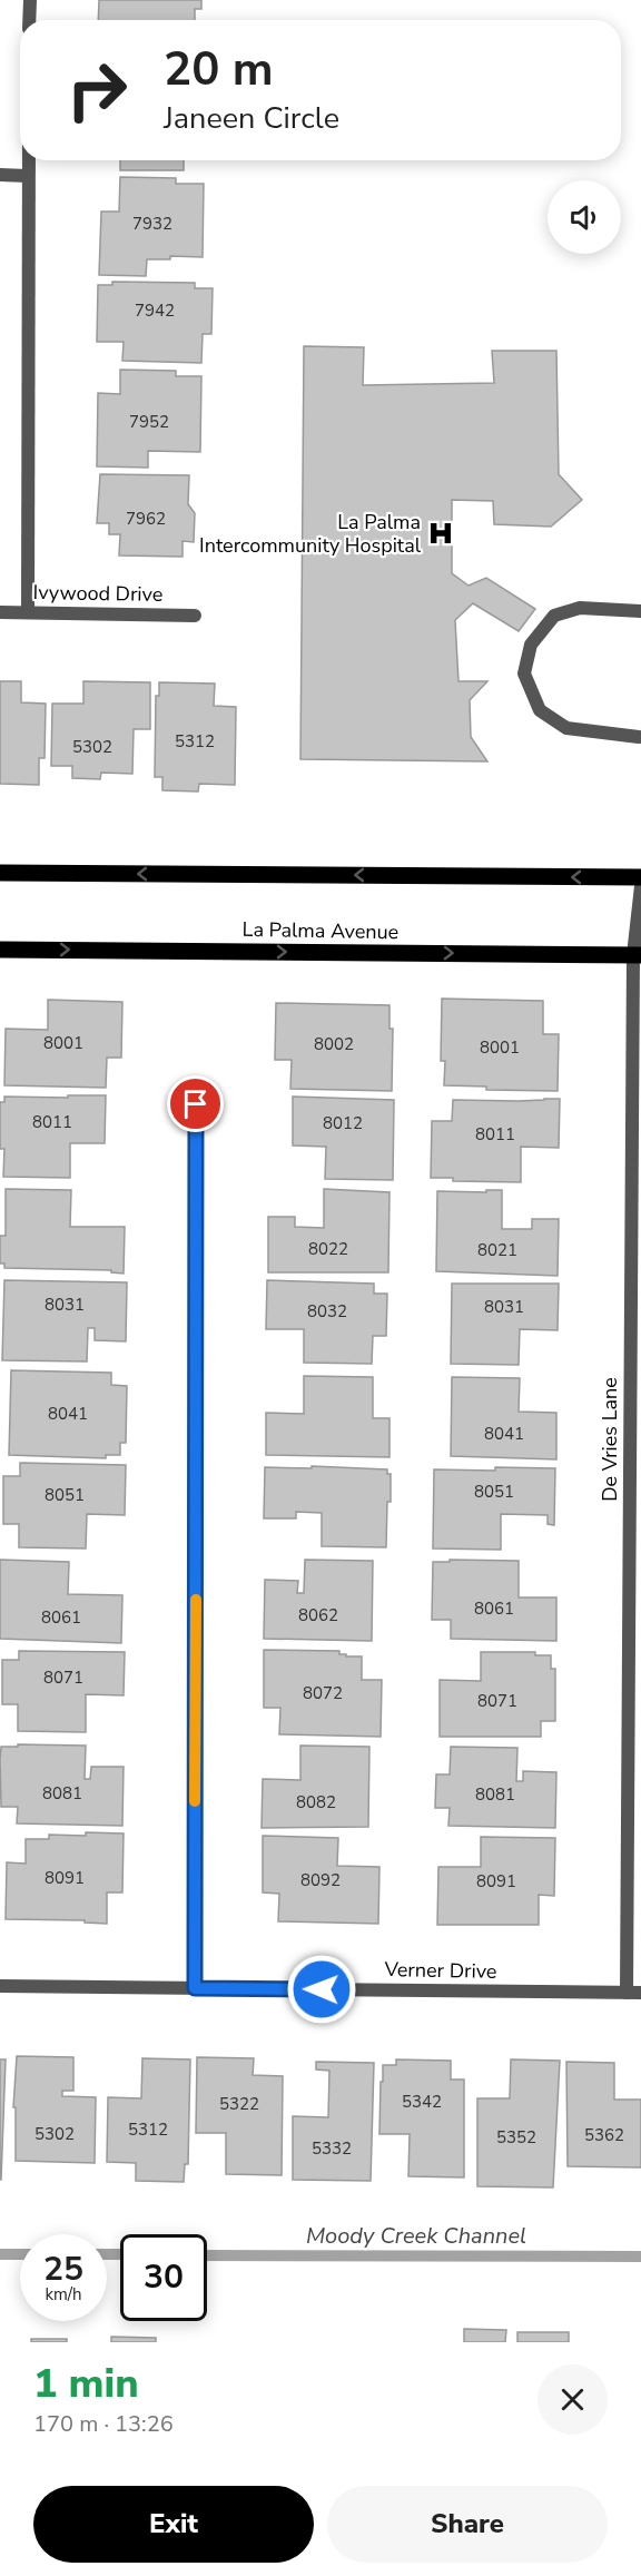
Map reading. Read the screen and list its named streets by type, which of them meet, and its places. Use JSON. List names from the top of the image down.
{
  "streets": {
    "main road": ["La Palma Avenue"],
    "street": ["Ivywood Drive", "De Vries Lane", "Verner Drive"]
  },
  "crossings": [
    ["La Palma Avenue", "De Vries Lane"],
    ["De Vries Lane", "Verner Drive"]
  ],
  "water": ["Moody Creek Channel"],
  "places": {
    "hospital": ["La Palma Intercommunity Hospital"]
  },
  "house_numbers": [
    "7932",
    "7942",
    "7952",
    "7962",
    "5312",
    "5302",
    "8001",
    "8002",
    "8001",
    "8011",
    "8012",
    "8011",
    "8022",
    "8021",
    "8031",
    "8031",
    "8032",
    "8041",
    "8041",
    "8051",
    "8051",
    "8061",
    "8062",
    "8061",
    "8071",
    "8072",
    "8071",
    "8081",
    "8081",
    "8082",
    "8091",
    "8092",
    "8091",
    "5342",
    "5322",
    "5312",
    "5302",
    "5362",
    "5352",
    "5332"
  ],
  "page": {
    "turn": ["20 m", "Janeen Circle"],
    "speed": "25 km/h",
    "limit": "30",
    "heading": ["1 min", "170 m · 13:26"],
    "buttons": ["Exit", "Share"]
  }
}
